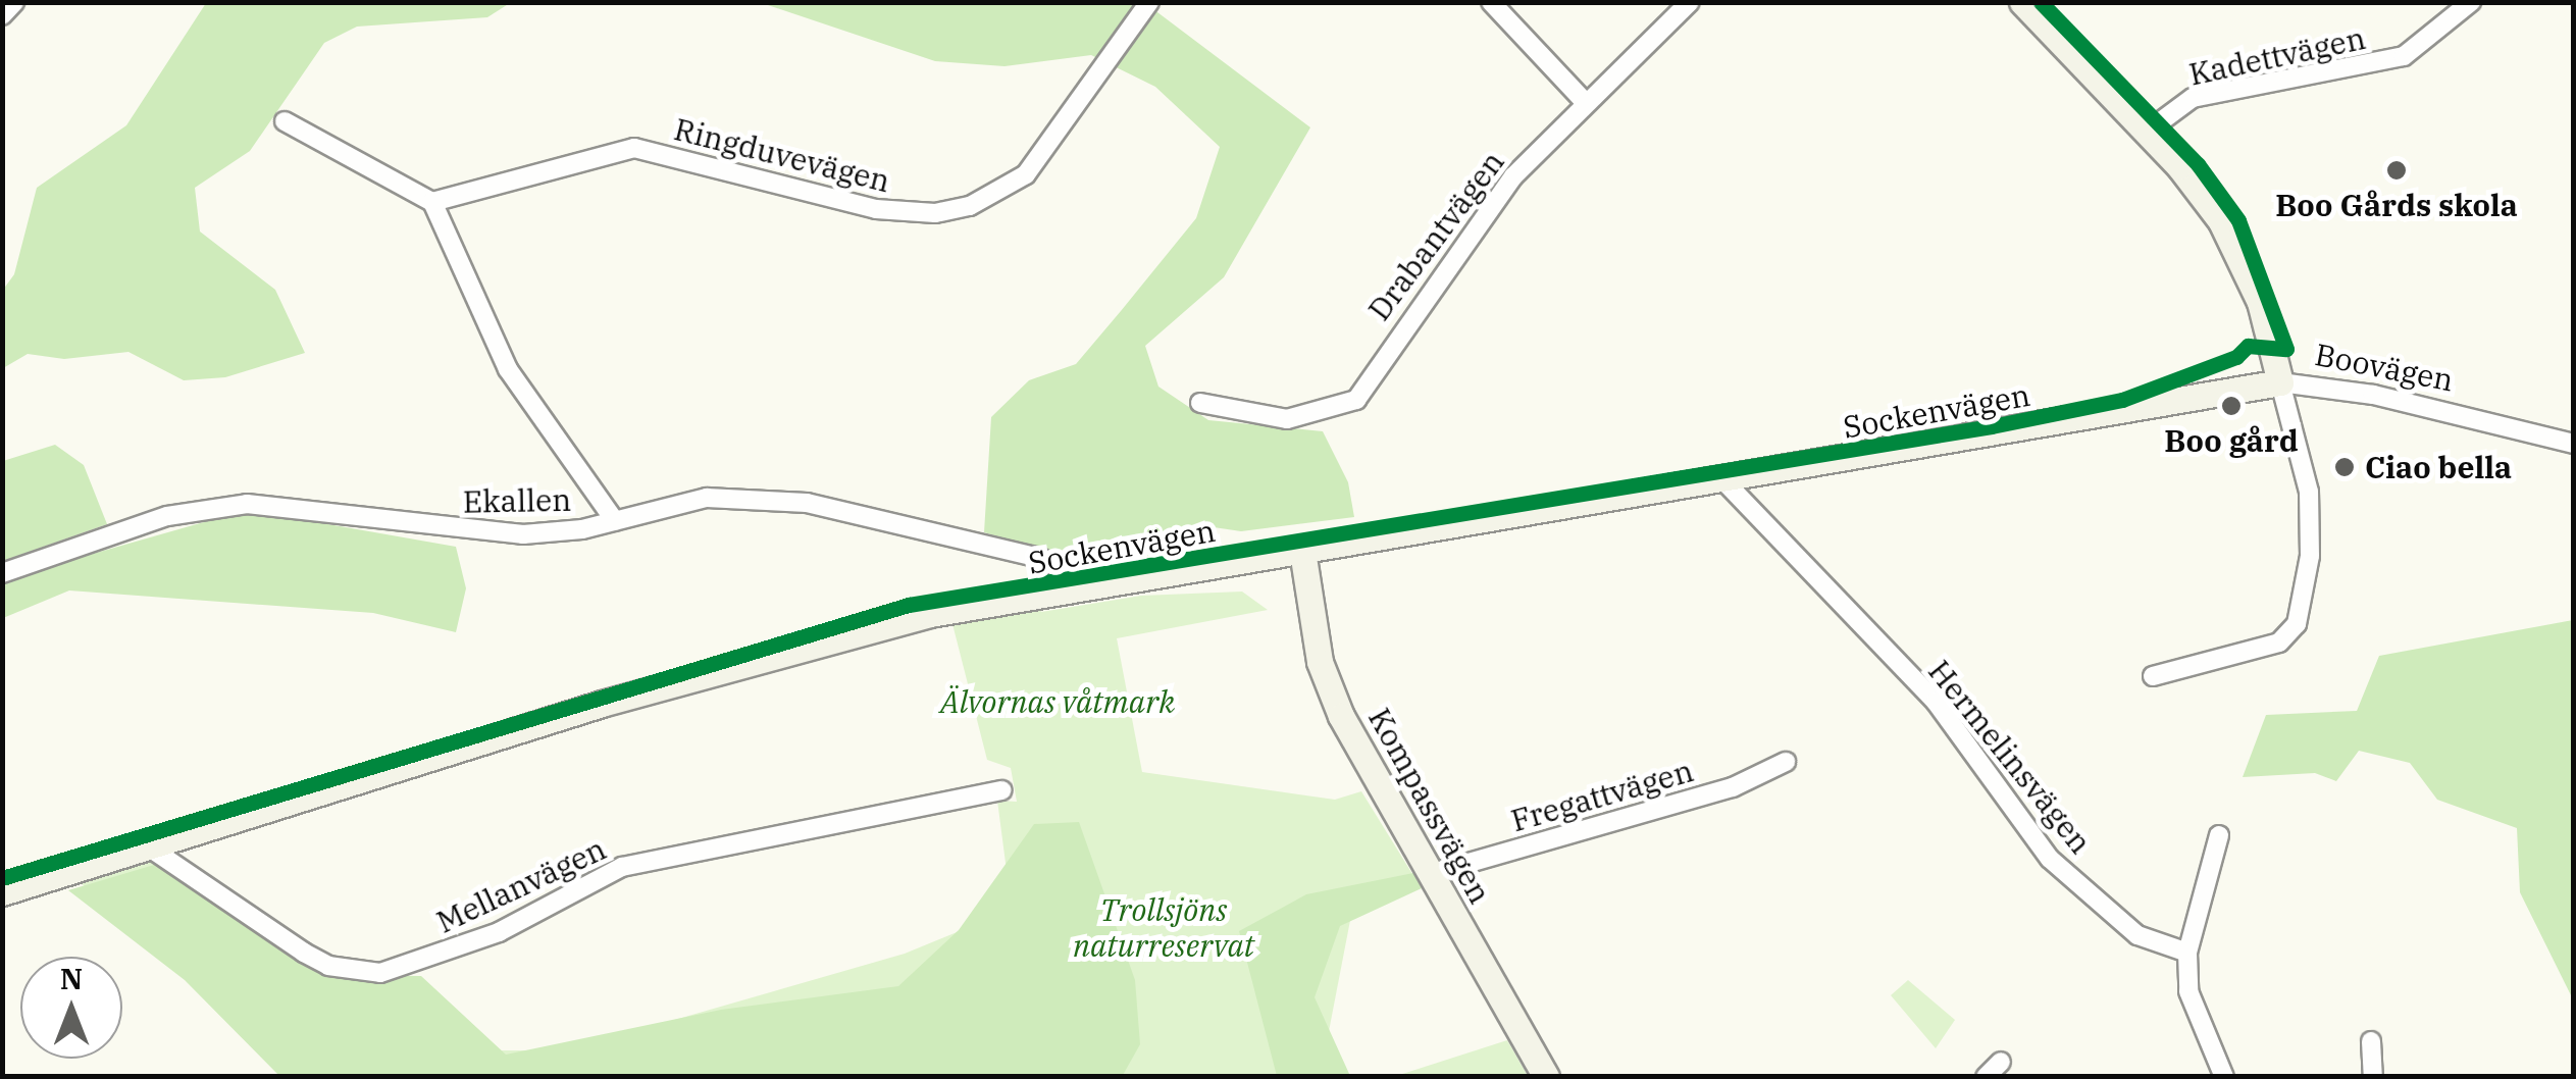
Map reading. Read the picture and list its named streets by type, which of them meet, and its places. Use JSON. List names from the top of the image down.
{
  "streets": {
    "street": [
      "Kadettvägen",
      "Ringduvevägen",
      "Drabantvägen",
      "Boovägen",
      "Sockenvägen",
      "Ekallen",
      "Hermelinsvägen",
      "Fregattvägen",
      "Kompassvägen",
      "Mellanvägen"
    ]
  },
  "crossings": [
    ["Kadettvägen", "Boovägen"],
    ["Boovägen", "Sockenvägen"],
    ["Sockenvägen", "Ekallen"],
    ["Sockenvägen", "Hermelinsvägen"],
    ["Sockenvägen", "Kompassvägen"],
    ["Sockenvägen", "Mellanvägen"],
    ["Fregattvägen", "Kompassvägen"]
  ],
  "parks": ["Älvornas våtmark", "Trollsjöns naturreservat"],
  "places": ["Boo Gårds skola", "Boo gård", "Ciao bella"],
  "north": "top"
}
